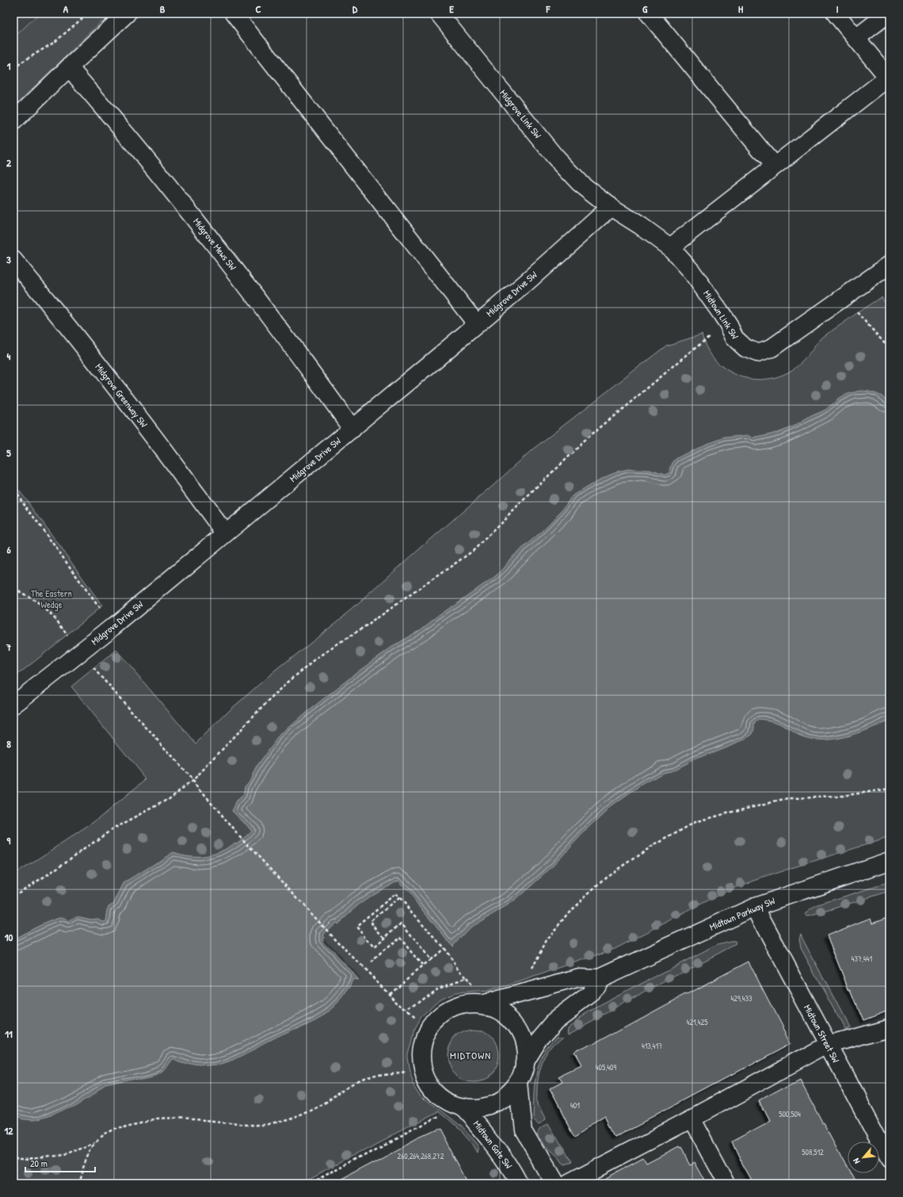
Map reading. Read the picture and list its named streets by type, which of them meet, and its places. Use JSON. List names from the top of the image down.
{
  "streets": {
    "street": [
      "Midgrove Link SW",
      "Midgrove Mews SW",
      "Midgrove Drive SW",
      "Midtown Link SW",
      "Midgrove Greenway SW",
      "Midtown Parkway SW",
      "Midtown Street SW",
      "Midtown Gate SW"
    ]
  },
  "crossings": [
    ["Midgrove Link SW", "Midgrove Drive SW"],
    ["Midgrove Link SW", "Midtown Link SW"],
    ["Midgrove Mews SW", "Midgrove Drive SW"],
    ["Midgrove Drive SW", "Midtown Link SW"],
    ["Midgrove Drive SW", "Midgrove Greenway SW"],
    ["Midtown Parkway SW", "Midtown Street SW"],
    ["Midtown Parkway SW", "Midtown Gate SW"]
  ],
  "districts": ["MIDTOWN"],
  "parks": ["The Eastern Wedge"],
  "house_numbers": [
    "437,441",
    "429,433",
    "421,425",
    "413,417",
    "405,409",
    "401",
    "500,504",
    "508,512",
    "260,264,268,272"
  ],
  "scale_bar": "20 m",
  "north": "bottom left",
  "grid": {
    "columns": [
      "A",
      "B",
      "C",
      "D",
      "E",
      "F",
      "G",
      "H",
      "I"
    ],
    "rows": [
      "1",
      "2",
      "3",
      "4",
      "5",
      "6",
      "7",
      "8",
      "9",
      "10",
      "11",
      "12"
    ]
  }
}
